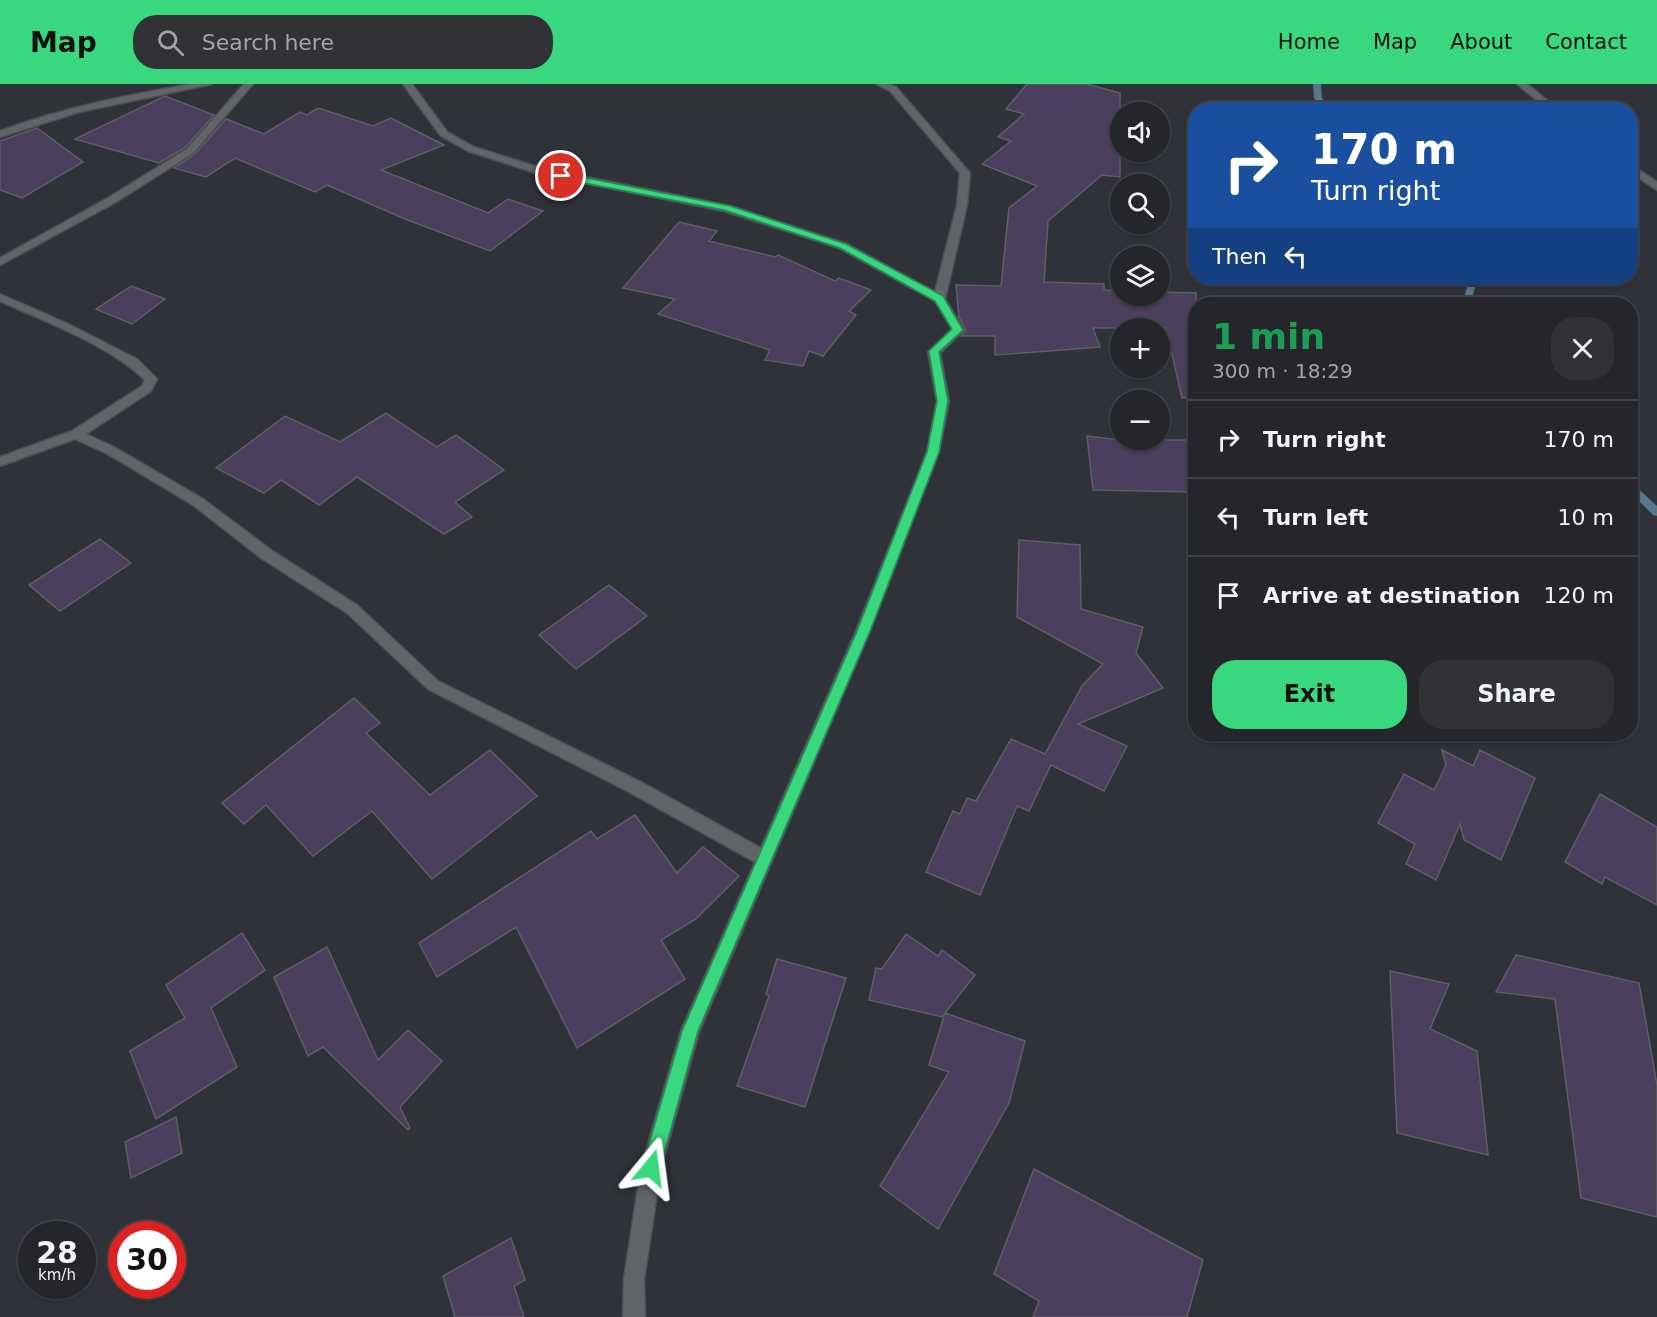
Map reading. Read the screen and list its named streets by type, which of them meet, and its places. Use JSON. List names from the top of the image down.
{
  "page": {
    "header": "Map",
    "search": "Search here",
    "nav": [
      "Home",
      "Map",
      "About",
      "Contact"
    ],
    "map_buttons": ["+", "−"],
    "turn": ["170 m", "Turn right"],
    "then": "Then",
    "heading": ["1 min", "300 m · 18:29"],
    "list": [
      {
        "name": "Turn right",
        "value": "170 m"
      },
      {
        "name": "Turn left",
        "value": "10 m"
      },
      {
        "name": "Arrive at destination",
        "value": "120 m"
      }
    ],
    "buttons": ["Exit", "Share"],
    "speed": "28 km/h",
    "limit": "30"
  }
}
